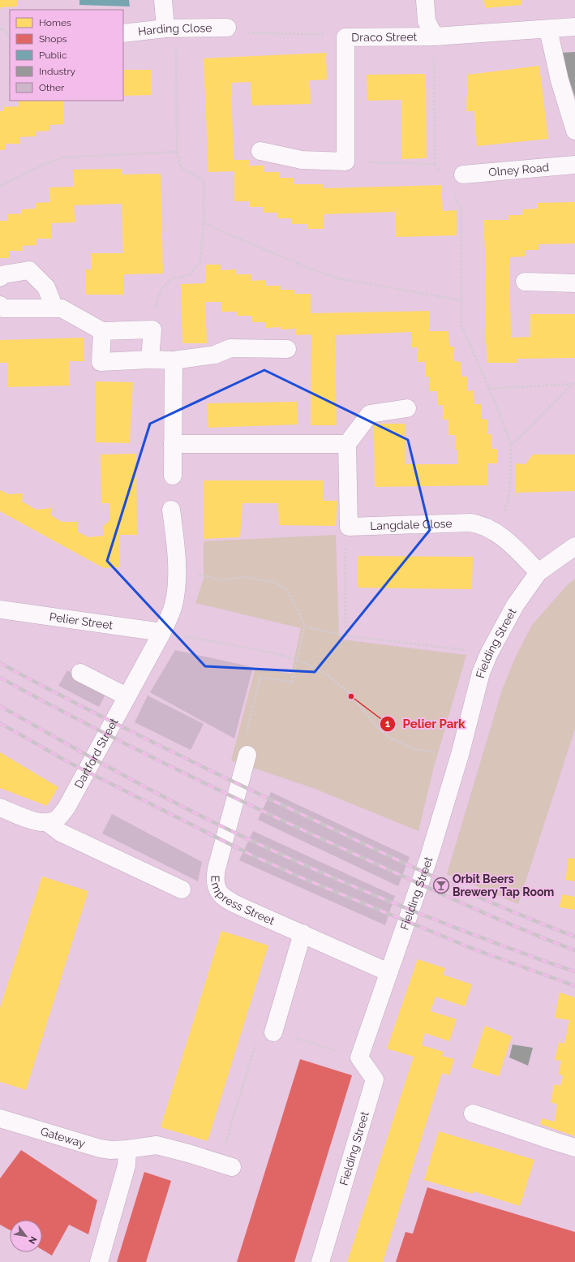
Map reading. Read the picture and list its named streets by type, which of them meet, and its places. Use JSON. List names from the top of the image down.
{
  "streets": {
    "street": [
      "Harding Close",
      "Draco Street",
      "Olney Road",
      "Langdale Close",
      "Pelier Street",
      "Fielding Street",
      "Dartford Street",
      "Empress Street",
      "Gateway"
    ]
  },
  "crossings": [
    ["Langdale Close", "Fielding Street"],
    ["Pelier Street", "Dartford Street"],
    ["Fielding Street", "Empress Street"]
  ],
  "places": {
    "other": ["Pelier Park"],
    "bar": ["Orbit Beers Brewery Tap Room"]
  },
  "legend": [
    "Homes",
    "Shops",
    "Public",
    "Industry",
    "Other"
  ],
  "north": "bottom right"
}
